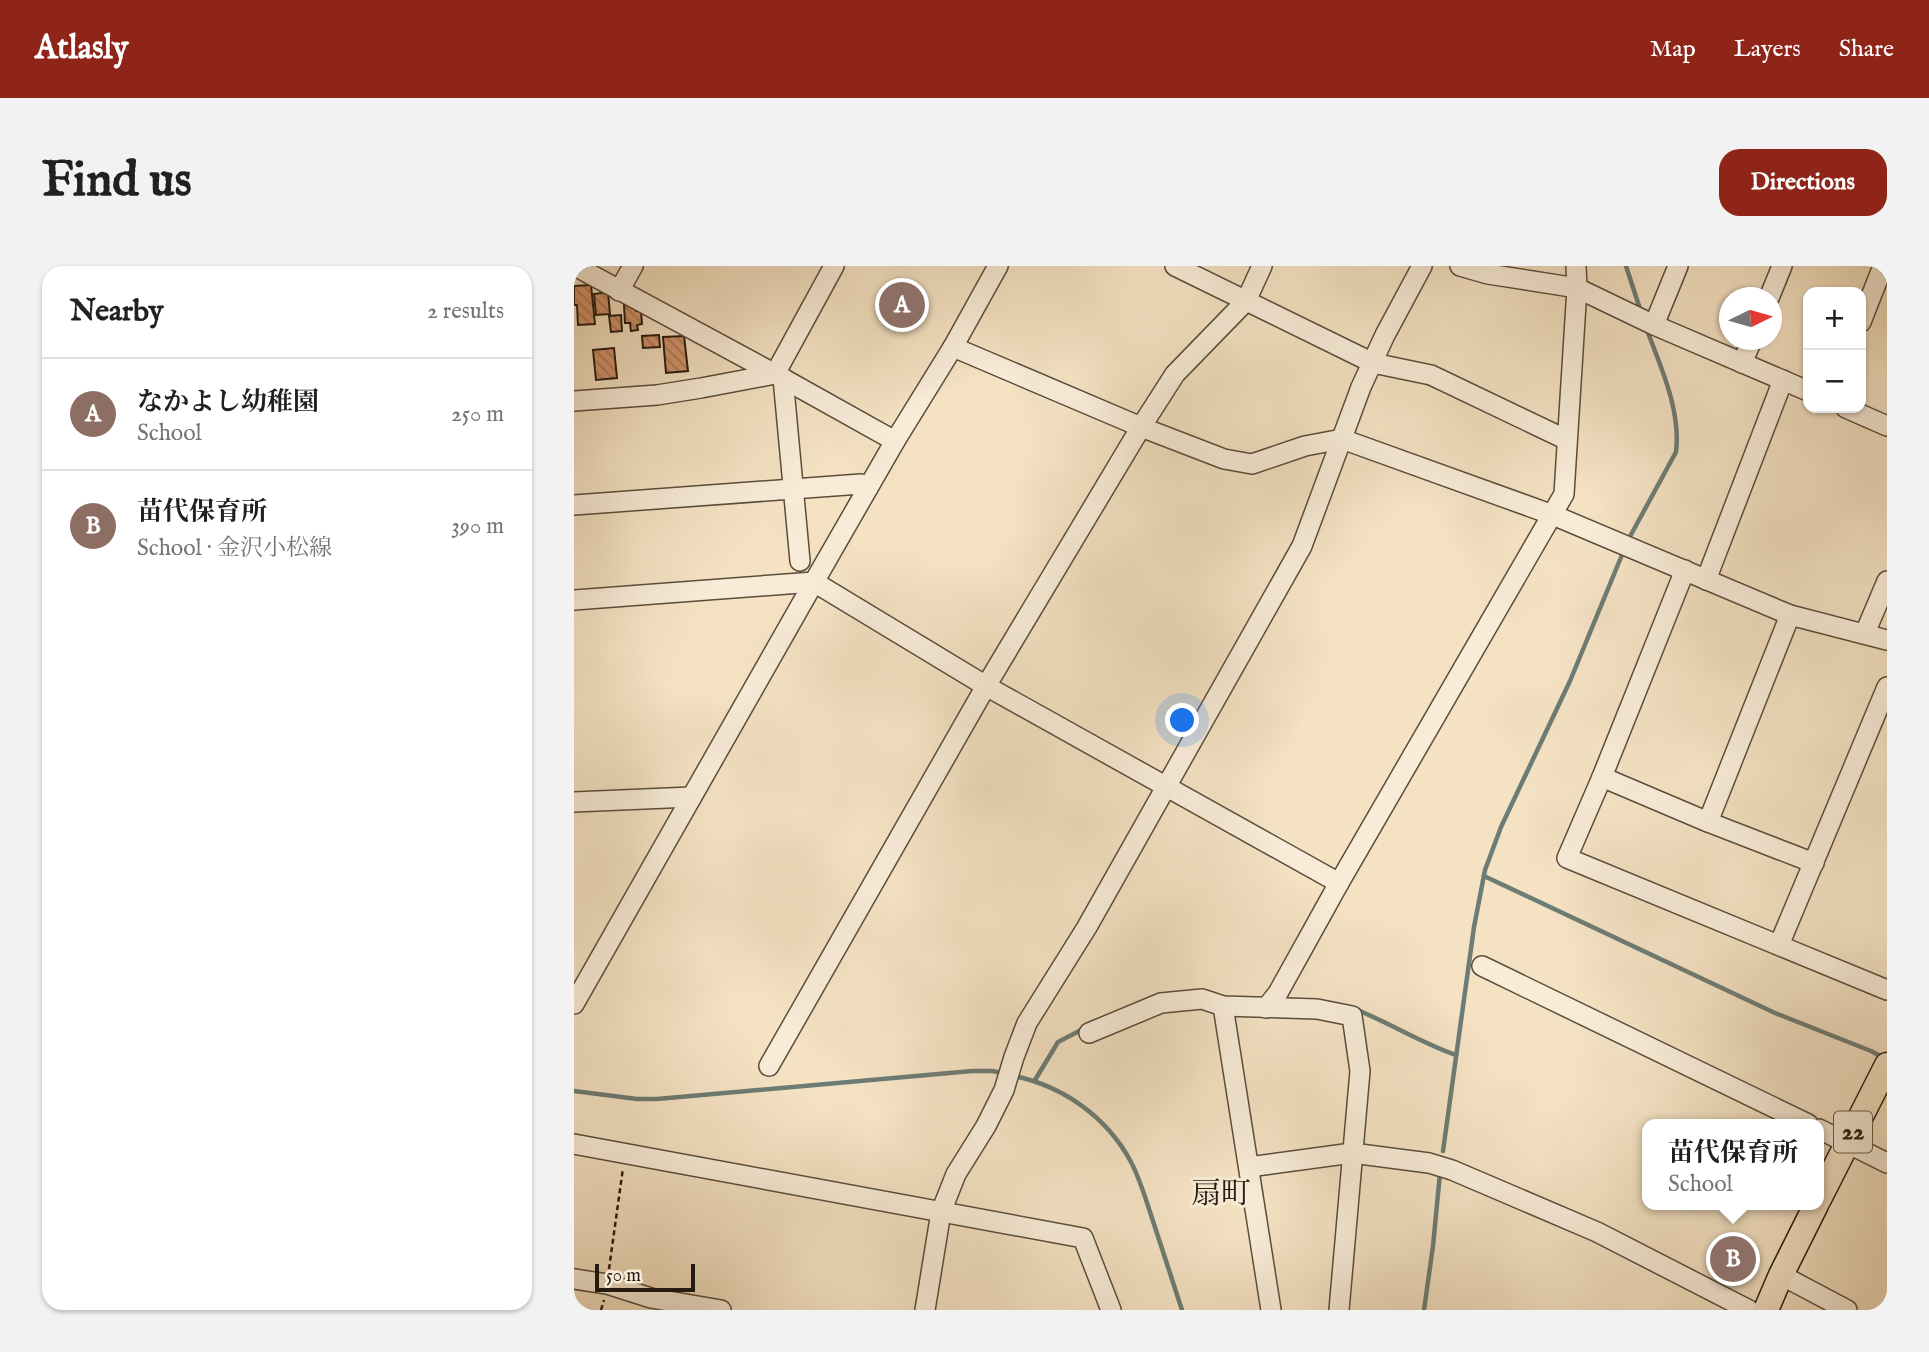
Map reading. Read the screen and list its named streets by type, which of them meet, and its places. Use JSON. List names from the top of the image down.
{
  "streets": {
    "main road": ["22"]
  },
  "districts": ["扇町"],
  "scale_bar": "50 m",
  "north": "right",
  "page": {
    "header": "Atlasly",
    "nav": ["Map", "Layers", "Share"],
    "buttons": "Directions",
    "title": "Find us",
    "heading": ["Nearby", "2 results"],
    "pins": ["A", "B"],
    "map_buttons": ["+", "−"],
    "list": [
      {
        "mark": "A",
        "name": "なかよし幼稚園",
        "note": "School",
        "value": "250 m"
      },
      {
        "mark": "B",
        "name": "苗代保育所",
        "note": "School · 金沢小松線",
        "value": "390 m"
      }
    ],
    "popup": ["苗代保育所", "School"],
    "scale": "50 m"
  }
}
